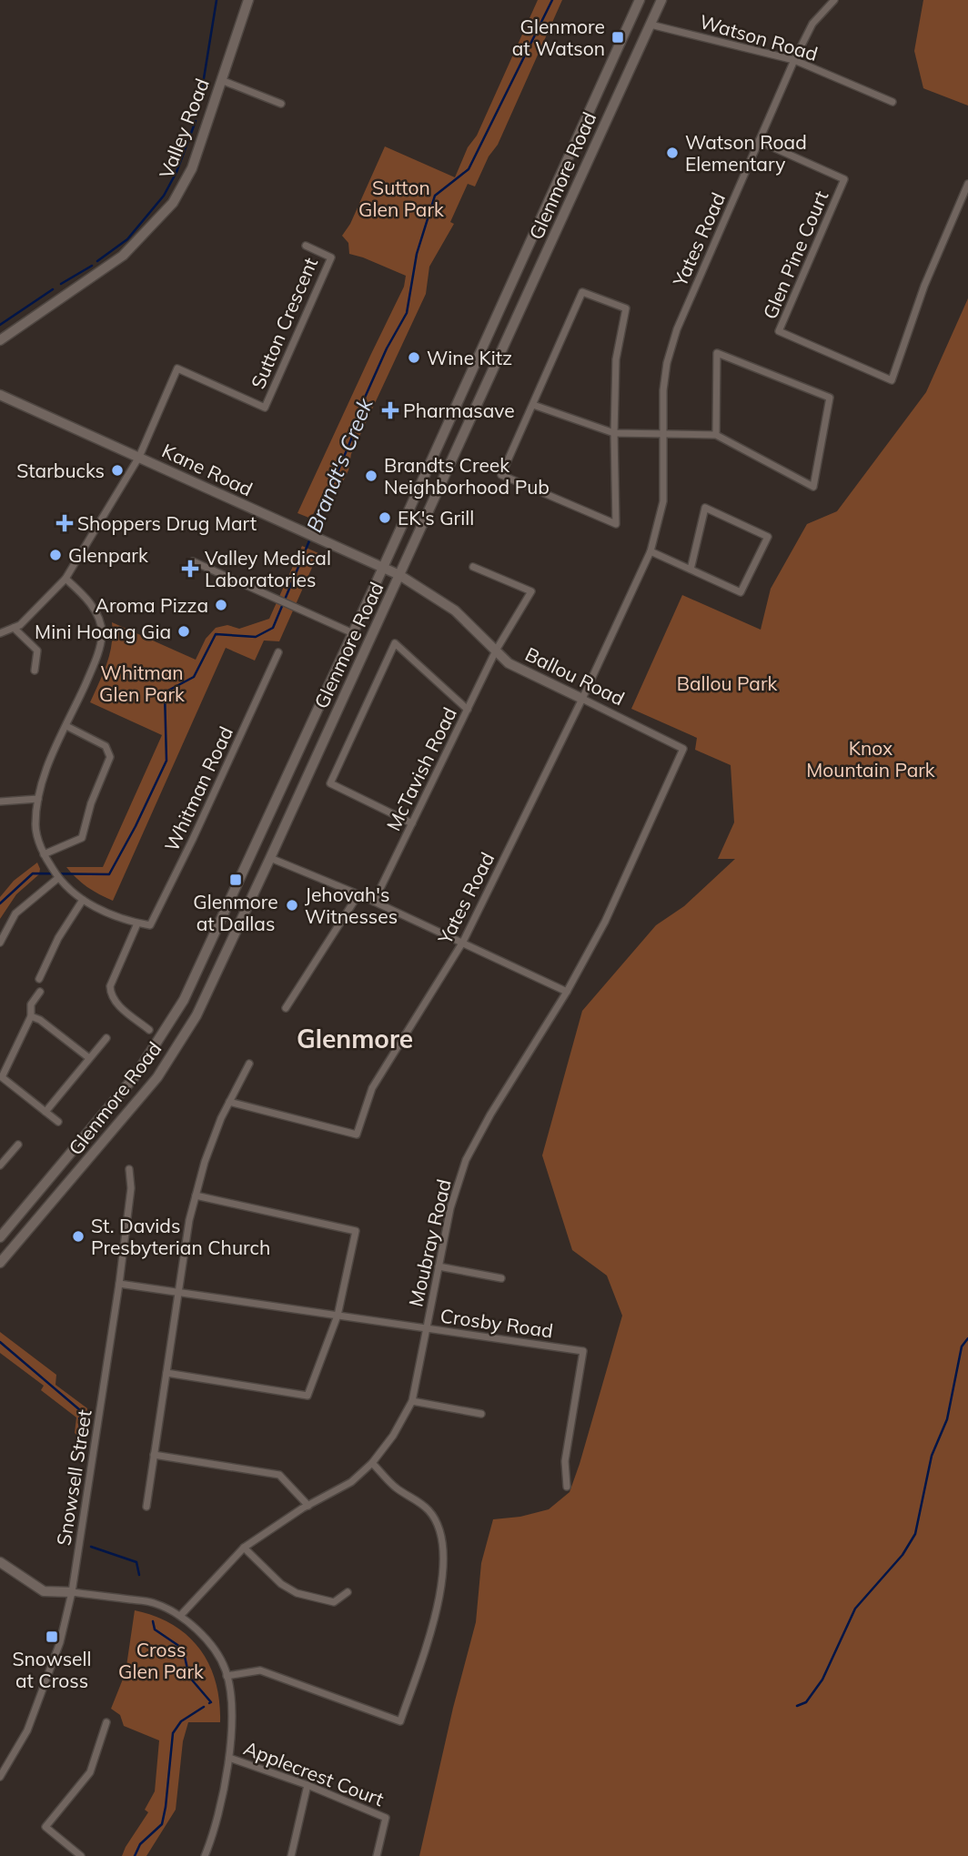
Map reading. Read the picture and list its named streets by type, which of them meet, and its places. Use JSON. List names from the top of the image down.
{
  "streets": {
    "main road": [
      "Valley Road",
      "Glenmore Road",
      "Kane Road",
      "Ballou Road"
    ],
    "street": [
      "Watson Road",
      "Yates Road",
      "Glen Pine Court",
      "Sutton Crescent",
      "McTavish Road",
      "Whitman Road",
      "Moubray Road",
      "Crosby Road",
      "Snowsell Street",
      "Applecrest Court"
    ]
  },
  "crossings": [
    ["Watson Road", "Glenmore Road"],
    ["Watson Road", "Yates Road"],
    ["Glenmore Road", "Kane Road"],
    ["Glenmore Road", "Ballou Road"],
    ["Yates Road", "Glen Pine Court"],
    ["Yates Road", "Ballou Road"],
    ["Sutton Crescent", "Kane Road"],
    ["Kane Road", "Ballou Road"],
    ["Ballou Road", "McTavish Road"],
    ["Ballou Road", "Moubray Road"],
    ["Moubray Road", "Crosby Road"],
    ["Crosby Road", "Snowsell Street"]
  ],
  "districts": ["Glenmore"],
  "water": ["Brandt's Creek"],
  "parks": [
    "Sutton Glen Park",
    "Whitman Glen Park",
    "Ballou Park",
    "Knox Mountain Park",
    "Cross Glen Park"
  ],
  "places": {
    "transit": ["Glenmore at Watson", "Glenmore at Dallas", "Snowsell at Cross"],
    "other": [
      "Watson Road Elementary",
      "Wine Kitz",
      "Starbucks",
      "Brandts Creek Neighborhood Pub",
      "EK's Grill",
      "Glenpark",
      "Aroma Pizza",
      "Mini Hoang Gia",
      "Jehovah's Witnesses",
      "St. Davids Presbyterian Church"
    ],
    "health": ["Pharmasave", "Shoppers Drug Mart", "Valley Medical Laboratories"]
  }
}
